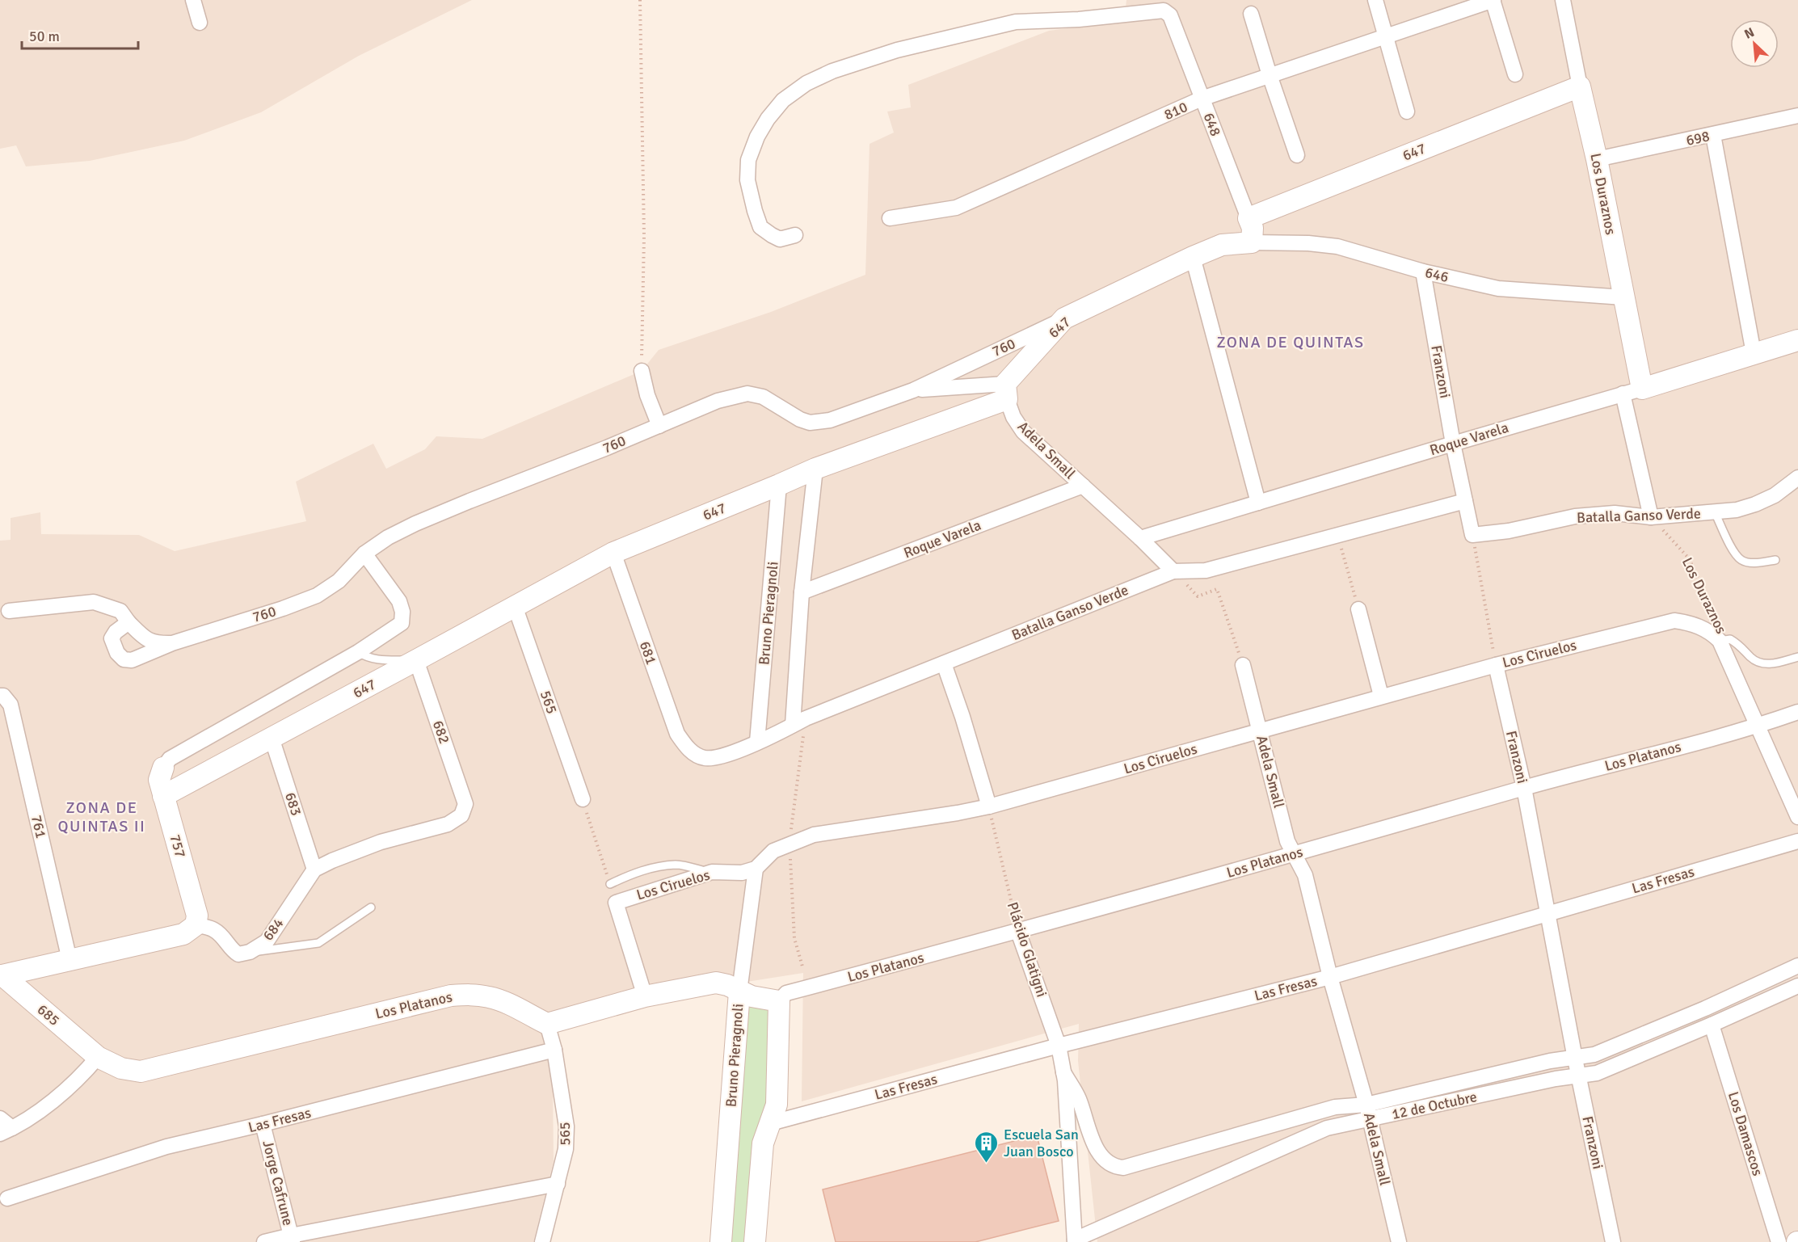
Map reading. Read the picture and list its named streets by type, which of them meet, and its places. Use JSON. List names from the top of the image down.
{
  "streets": {
    "street": [
      "810",
      "648",
      "698",
      "647",
      "Los Duraznos",
      "646",
      "760",
      "Franzoni",
      "Roque Varela",
      "Adela Small",
      "Batalla Ganso Verde",
      "Bruno Pieragnoli",
      "681",
      "Los Ciruelos",
      "565",
      "682",
      "Los Platanos",
      "683",
      "761",
      "757",
      "Las Fresas",
      "684",
      "Plácido Glatigni",
      "685",
      "12 de Octubre",
      "Los Damascos",
      "Jorge Cafrune"
    ]
  },
  "crossings": [
    ["810", "648"],
    ["648", "647"],
    ["648", "646"],
    ["698", "Los Duraznos"],
    ["647", "Los Duraznos"],
    ["647", "646"],
    ["647", "760"],
    ["647", "Adela Small"],
    ["647", "Bruno Pieragnoli"],
    ["647", "681"],
    ["647", "565"],
    ["647", "682"],
    ["647", "683"],
    ["647", "757"],
    ["Los Duraznos", "646"],
    ["Los Duraznos", "Roque Varela"],
    ["Los Duraznos", "Batalla Ganso Verde"],
    ["Los Duraznos", "Los Ciruelos"],
    ["Los Duraznos", "Los Platanos"],
    ["646", "Franzoni"],
    ["Franzoni", "Roque Varela"],
    ["Franzoni", "Batalla Ganso Verde"],
    ["Franzoni", "Los Ciruelos"],
    ["Franzoni", "Los Platanos"],
    ["Franzoni", "Las Fresas"],
    ["Franzoni", "12 de Octubre"],
    ["Roque Varela", "Adela Small"],
    ["Adela Small", "Batalla Ganso Verde"],
    ["Adela Small", "Los Ciruelos"],
    ["Adela Small", "Los Platanos"],
    ["Adela Small", "Las Fresas"],
    ["Adela Small", "12 de Octubre"],
    ["Batalla Ganso Verde", "Bruno Pieragnoli"],
    ["Batalla Ganso Verde", "681"],
    ["Bruno Pieragnoli", "Los Ciruelos"],
    ["Los Ciruelos", "Plácido Glatigni"],
    ["565", "Los Platanos"],
    ["565", "Las Fresas"],
    ["682", "683"],
    ["682", "684"],
    ["Los Platanos", "Plácido Glatigni"],
    ["Los Platanos", "685"],
    ["683", "684"],
    ["757", "684"],
    ["Las Fresas", "Plácido Glatigni"],
    ["Las Fresas", "Jorge Cafrune"],
    ["Plácido Glatigni", "12 de Octubre"],
    ["12 de Octubre", "Los Damascos"]
  ],
  "districts": ["ZONA DE QUINTAS", "ZONA DE QUINTAS II"],
  "places": {
    "building": ["Escuela San Juan Bosco"]
  },
  "scale_bar": "50 m",
  "north": "top left"
}
